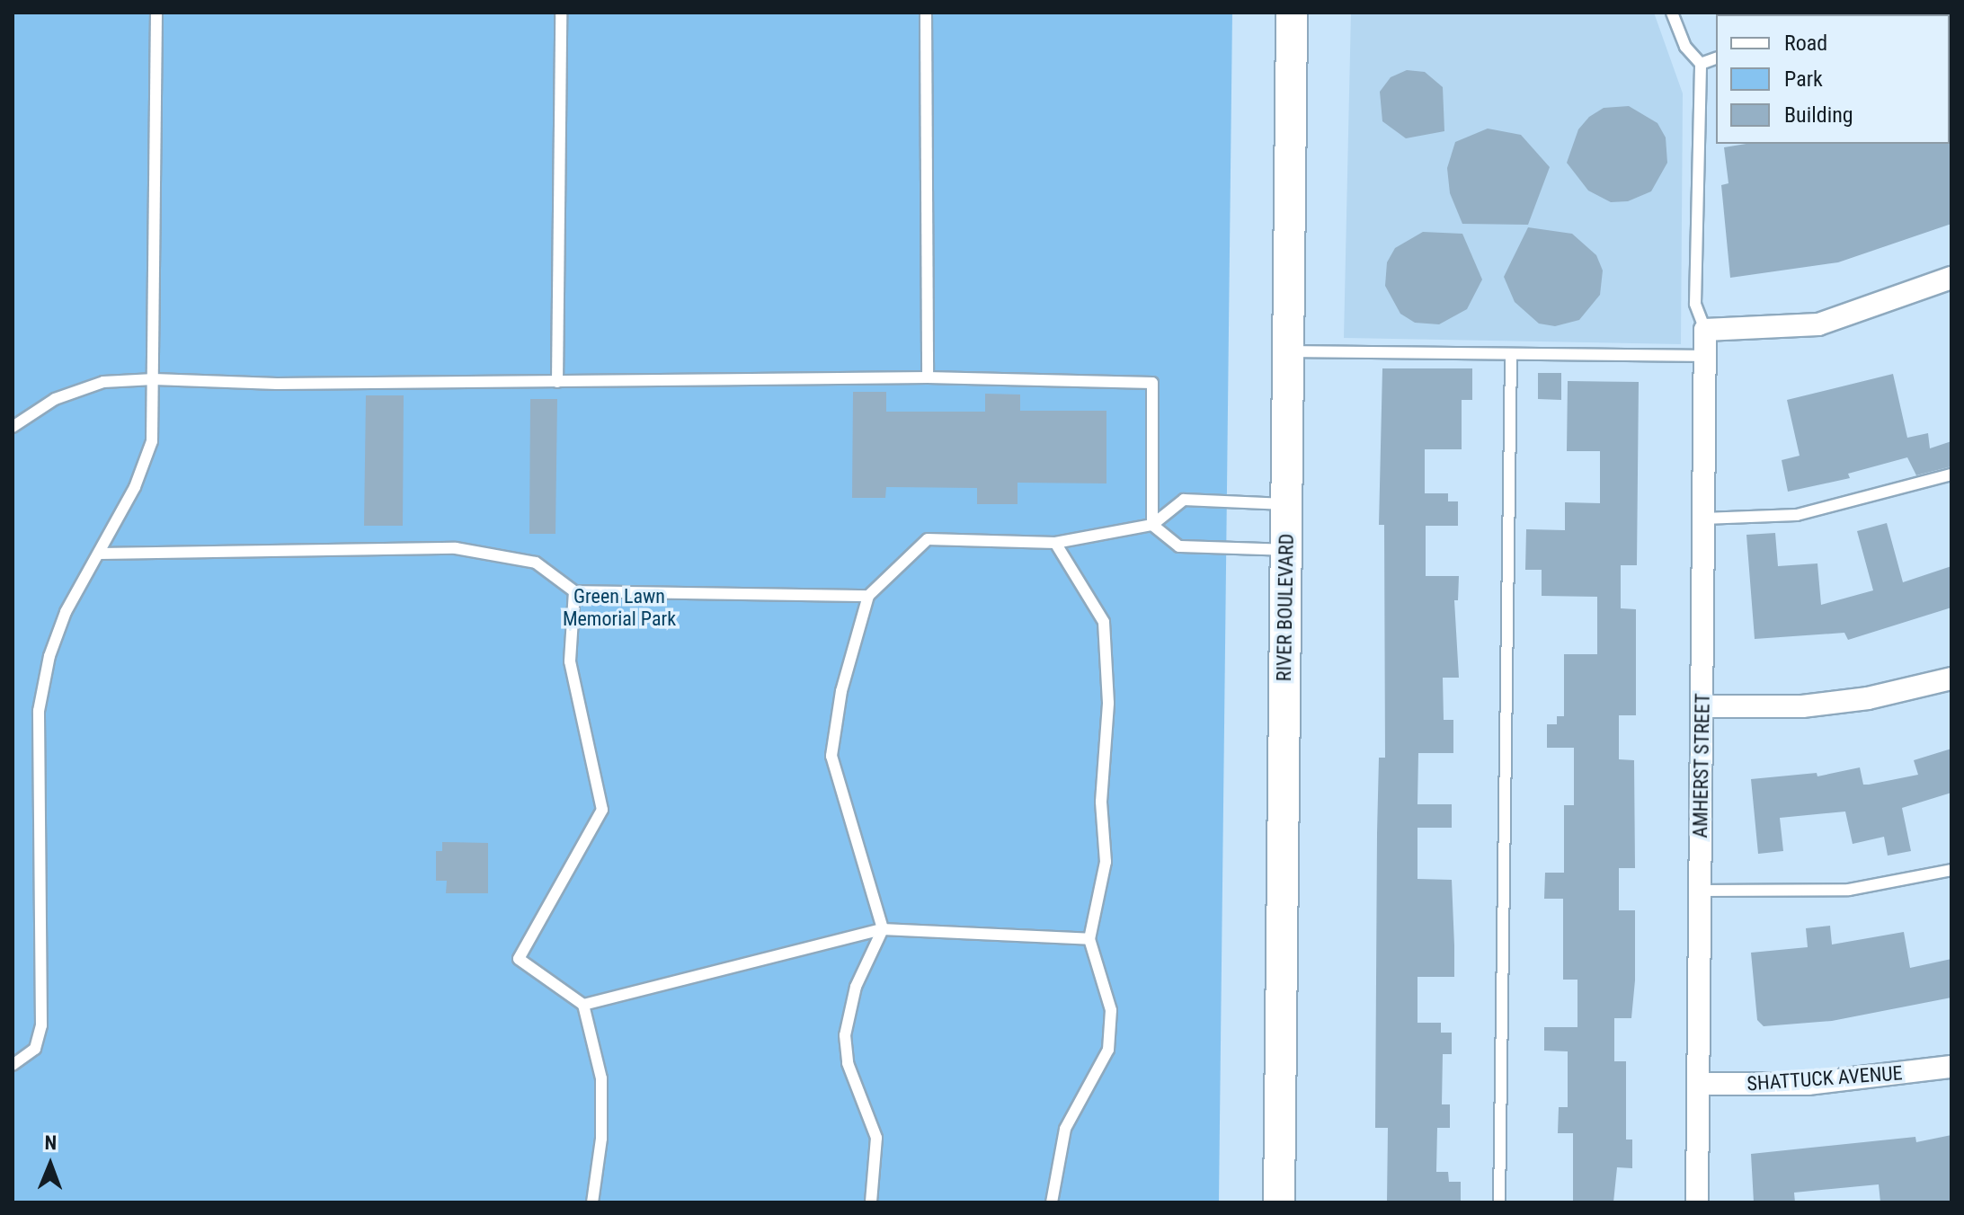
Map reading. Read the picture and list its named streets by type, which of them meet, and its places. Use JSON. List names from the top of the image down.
{
  "streets": {
    "main road": ["RIVER BOULEVARD"],
    "street": ["AMHERST STREET", "SHATTUCK AVENUE"]
  },
  "crossings": [
    ["AMHERST STREET", "SHATTUCK AVENUE"]
  ],
  "parks": ["Green Lawn Memorial Park"],
  "legend": ["Road", "Park", "Building"],
  "north": "top"
}
